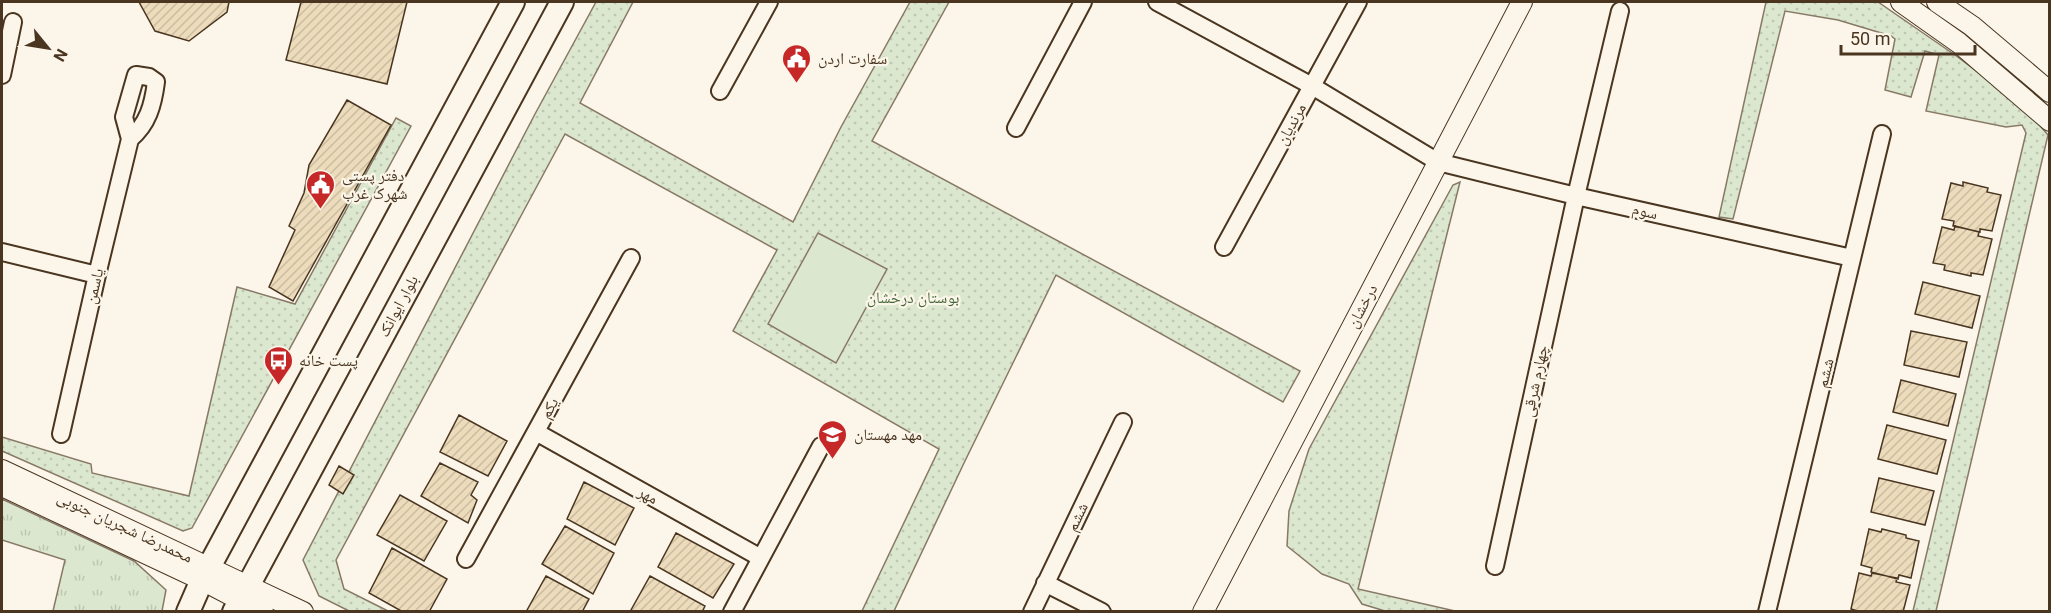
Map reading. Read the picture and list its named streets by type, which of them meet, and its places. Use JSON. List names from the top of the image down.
{
  "streets": {
    "main road": ["بلوار ایوانک"],
    "street": [
      "مرنديان",
      "سوم",
      "یاسمن",
      "درخشان",
      "ششم",
      "چهارم شرقی",
      "یکم",
      "مهر",
      "محمدرضا شجریان جنوبی"
    ]
  },
  "crossings": [
    ["مرنديان", "سوم"],
    ["سوم", "درخشان"],
    ["سوم", "ششم"],
    ["سوم", "چهارم شرقی"],
    ["یکم", "مهر"]
  ],
  "parks": ["بوستان درخشان"],
  "places": {
    "public building": ["سفارت اردن", "دفتر پستی شهرک غرب"],
    "bus stop": ["پست خانه"],
    "school or university": ["مهد مهستان"]
  },
  "scale_bar": "50 m",
  "north": "bottom right"
}
